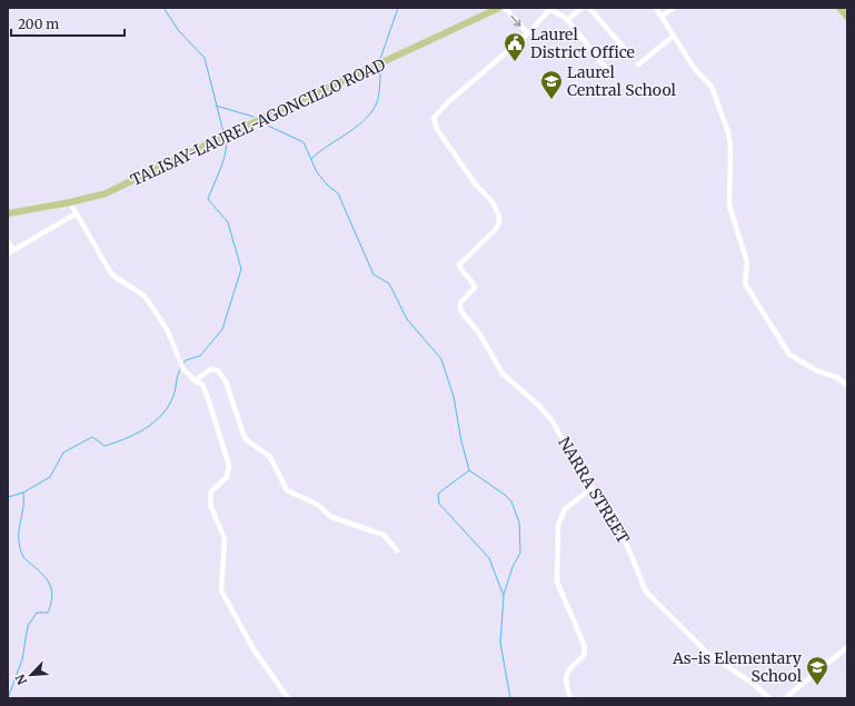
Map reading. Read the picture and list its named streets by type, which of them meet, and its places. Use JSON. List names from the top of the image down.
{
  "streets": {
    "main road": ["TALISAY-LAUREL-AGONCILLO ROAD"],
    "street": ["NARRA STREET"]
  },
  "places": {
    "public building": ["Laurel District Office"],
    "school or university": ["Laurel Central School", "As-is Elementary School"]
  },
  "scale_bar": "200 m",
  "north": "bottom left"
}
